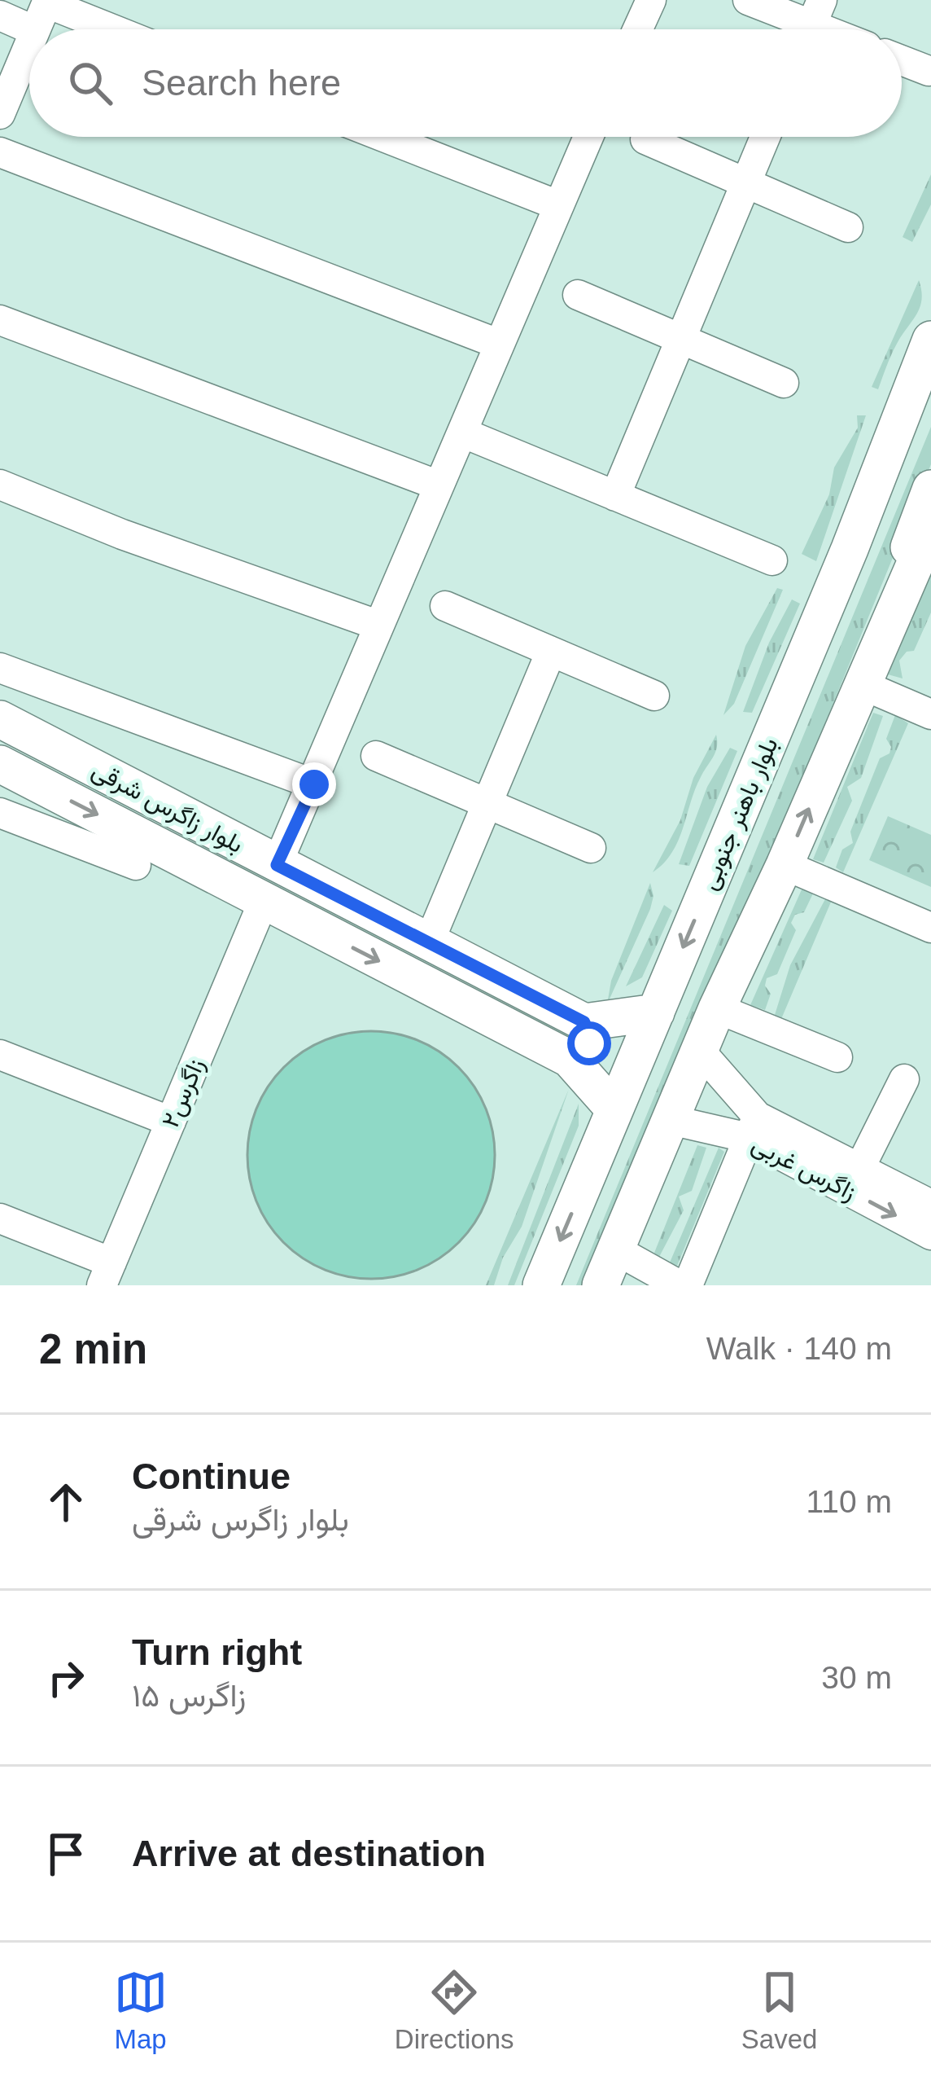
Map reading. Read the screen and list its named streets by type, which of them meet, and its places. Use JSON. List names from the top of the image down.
{
  "streets": {
    "main road": ["بلوار زاگرس شرقی", "بلوار باهنر جنوبی"],
    "street": ["زاگرس۲", "زاگرس غربی"]
  },
  "crossings": [
    ["بلوار زاگرس شرقی", "بلوار باهنر جنوبی"],
    ["بلوار زاگرس شرقی", "زاگرس۲"]
  ],
  "page": {
    "search": "Search here",
    "heading": ["2 min", "Walk · 140 m"],
    "list": [
      ["Continue", "بلوار زاگرس شرقی", "110 m"],
      ["Turn right", "زاگرس ۱۵", "30 m"],
      "Arrive at destination"
    ],
    "nav": ["Map", "Directions", "Saved"]
  }
}
